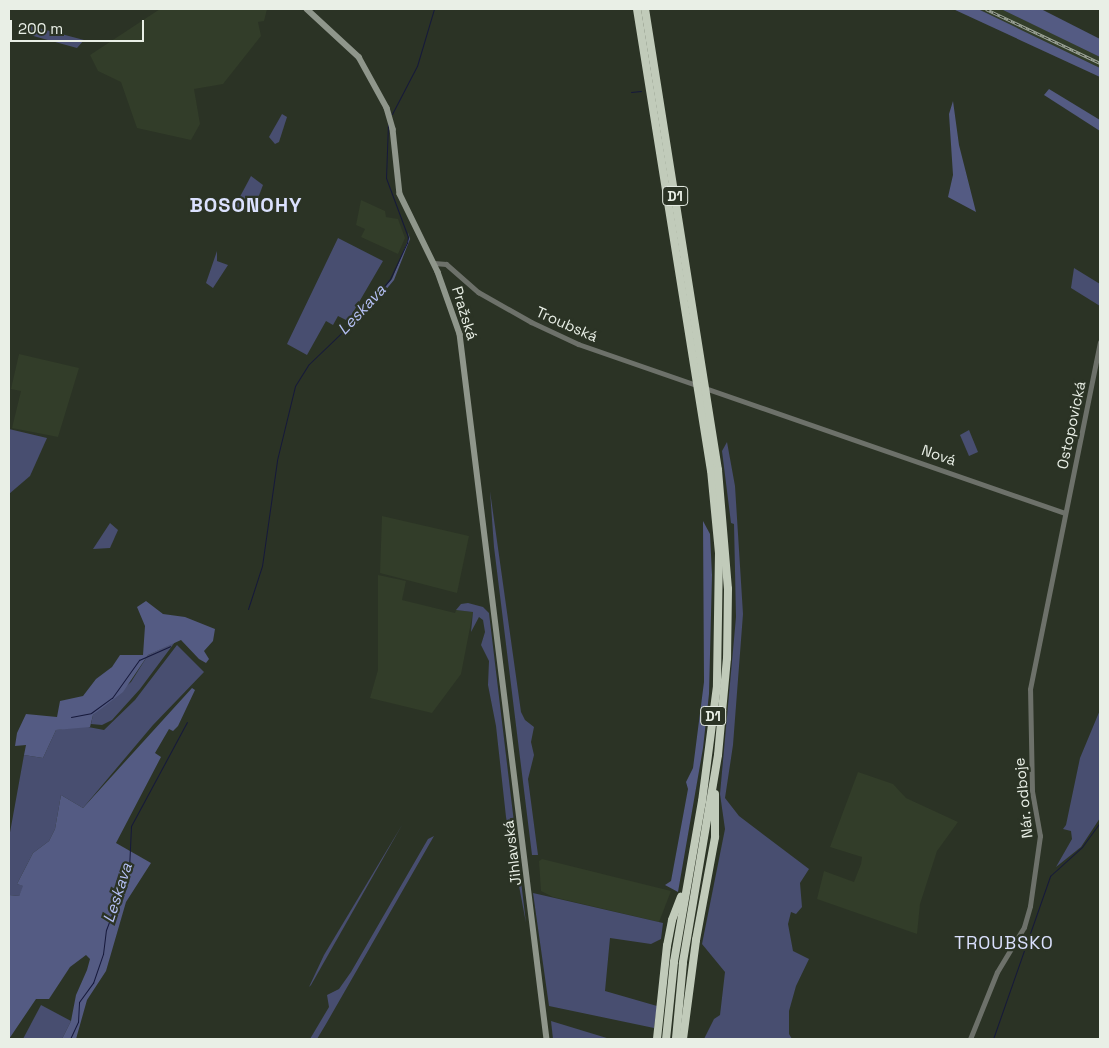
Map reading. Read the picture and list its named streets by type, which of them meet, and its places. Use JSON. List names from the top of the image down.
{
  "streets": {
    "highway": ["D1"],
    "main road": ["Pražská", "Jihlavská"],
    "street": [
      "Troubská",
      "Ostopovická",
      "Nová",
      "Nár. odboje"
    ]
  },
  "crossings": [
    ["D1", "Troubská"],
    ["Pražská", "Troubská"],
    ["Pražská", "Jihlavská"],
    ["Troubská", "Nová"],
    ["Ostopovická", "Nová"],
    ["Ostopovická", "Nár. odboje"],
    ["Nová", "Nár. odboje"]
  ],
  "districts": ["BOSONOHY", "TROUBSKO"],
  "water": ["Leskava"],
  "scale_bar": "200 m"
}
